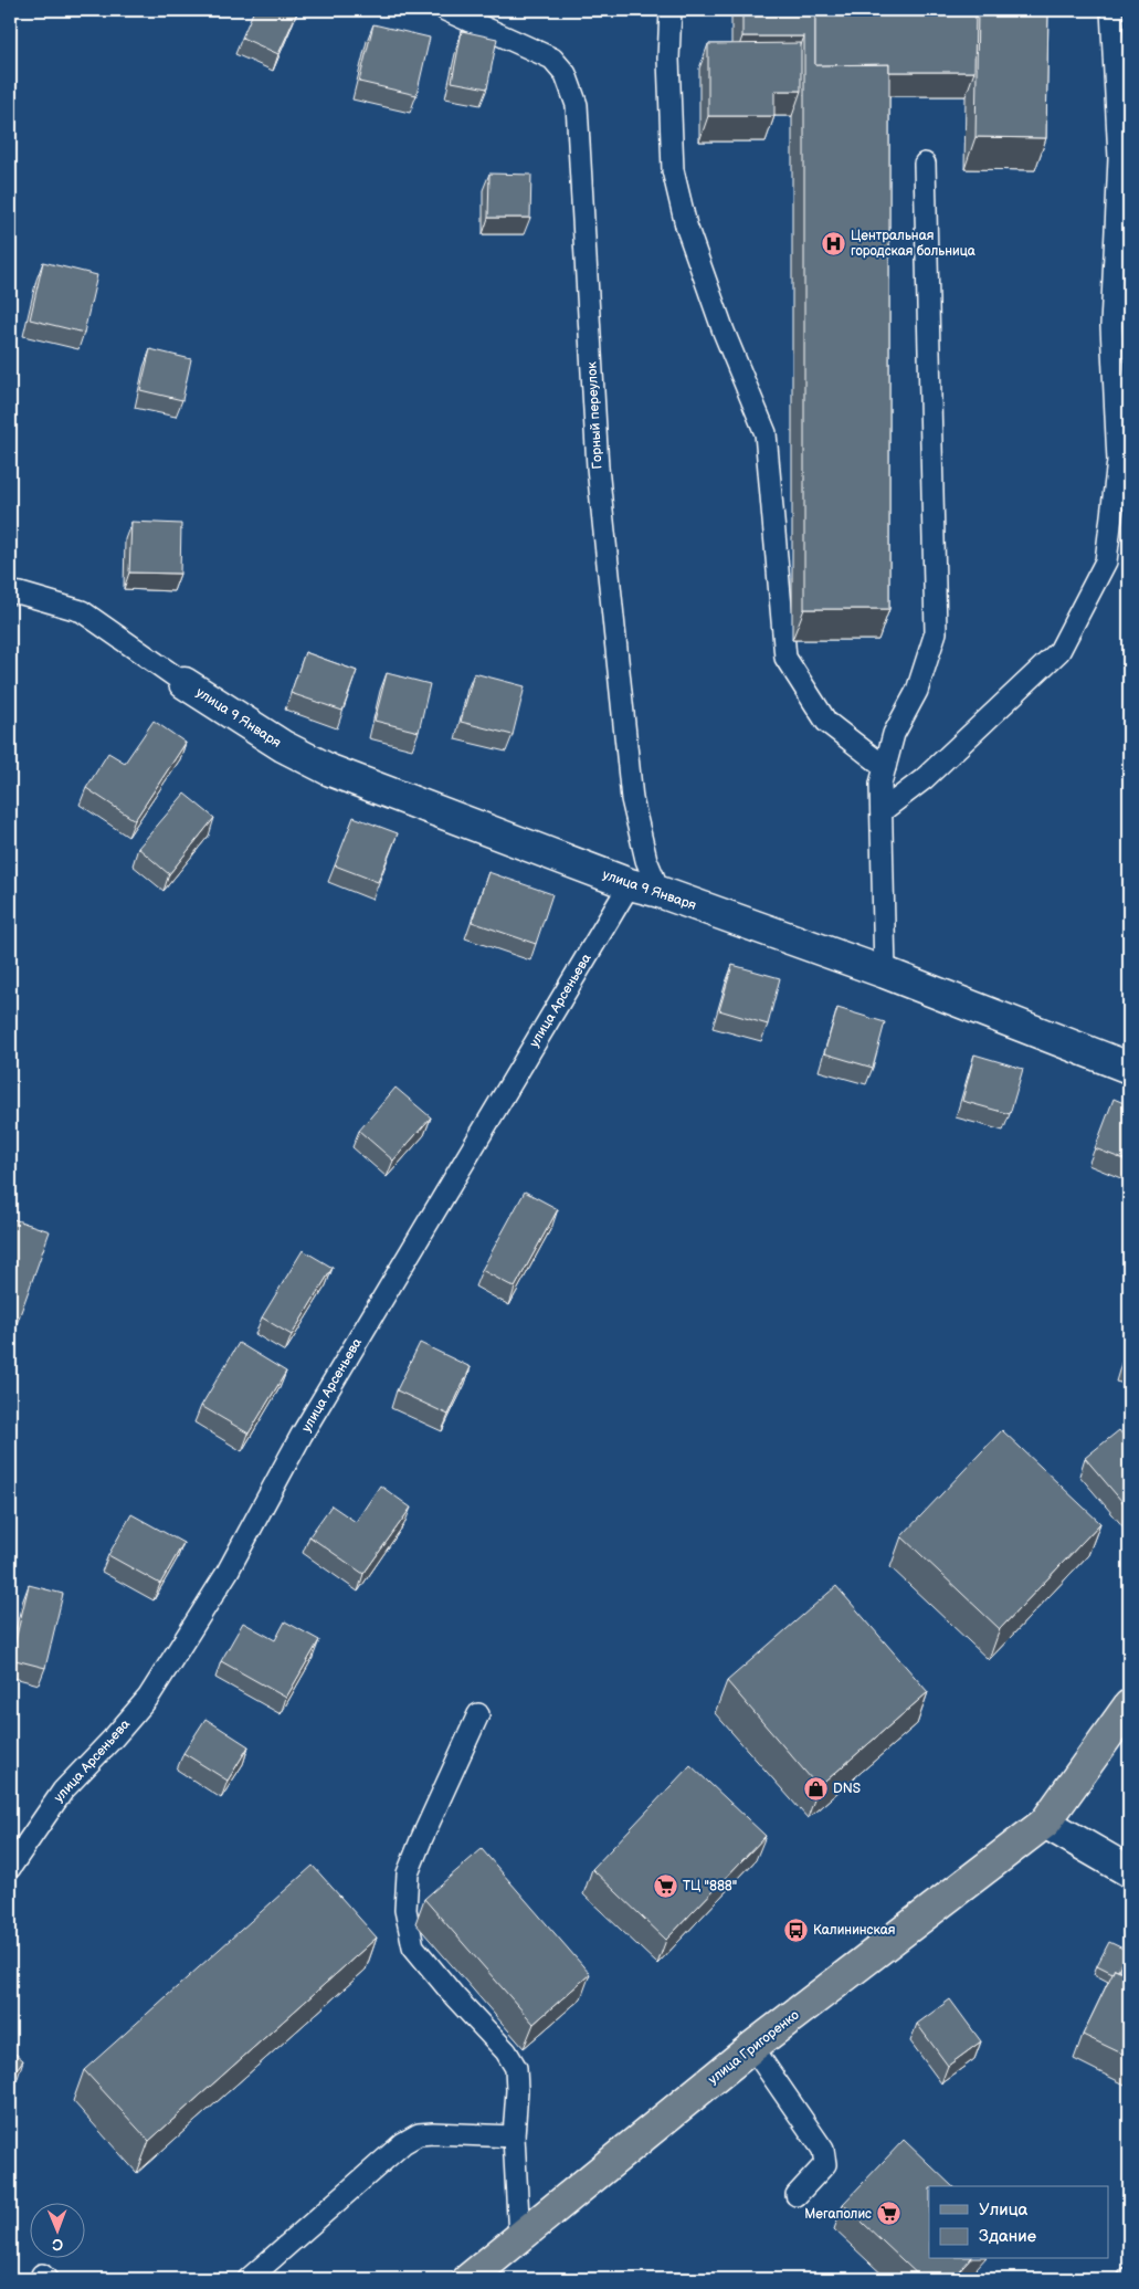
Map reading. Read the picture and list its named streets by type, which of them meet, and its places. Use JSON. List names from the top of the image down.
{
  "streets": {
    "main road": ["улица Григоренко"],
    "street": ["улица 9 Января"],
    "lane": ["Горный переулок", "улица Арсеньева"]
  },
  "crossings": [
    ["Горный переулок", "улица 9 Января"],
    ["улица 9 Января", "улица Арсеньева"]
  ],
  "places": {
    "hospital": ["Центральная городская больница"],
    "shop": ["DNS"],
    "supermarket": ["ТЦ \"888\"", "Мегаполис"],
    "bus stop": ["Калининская"]
  },
  "legend": ["Улица", "Здание"],
  "north": "bottom"
}
